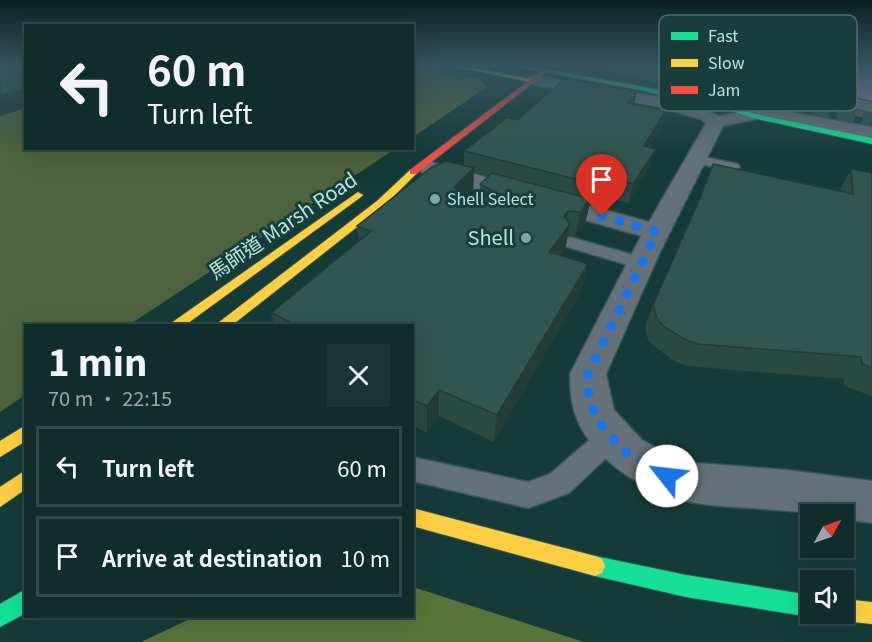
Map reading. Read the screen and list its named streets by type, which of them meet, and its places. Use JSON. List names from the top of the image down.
{
  "streets": {
    "main road": ["馬師道 Marsh Road"]
  },
  "places": ["Shell Select", "Shell"],
  "legend": ["Fast", "Slow", "Jam"],
  "north": "top right",
  "page": {
    "turn": ["60 m", "Turn left"],
    "heading": ["1 min", "70 m · 22:15"],
    "list": [
      {
        "name": "Turn left",
        "value": "60 m"
      },
      {
        "name": "Arrive at destination",
        "value": "10 m"
      }
    ]
  }
}
